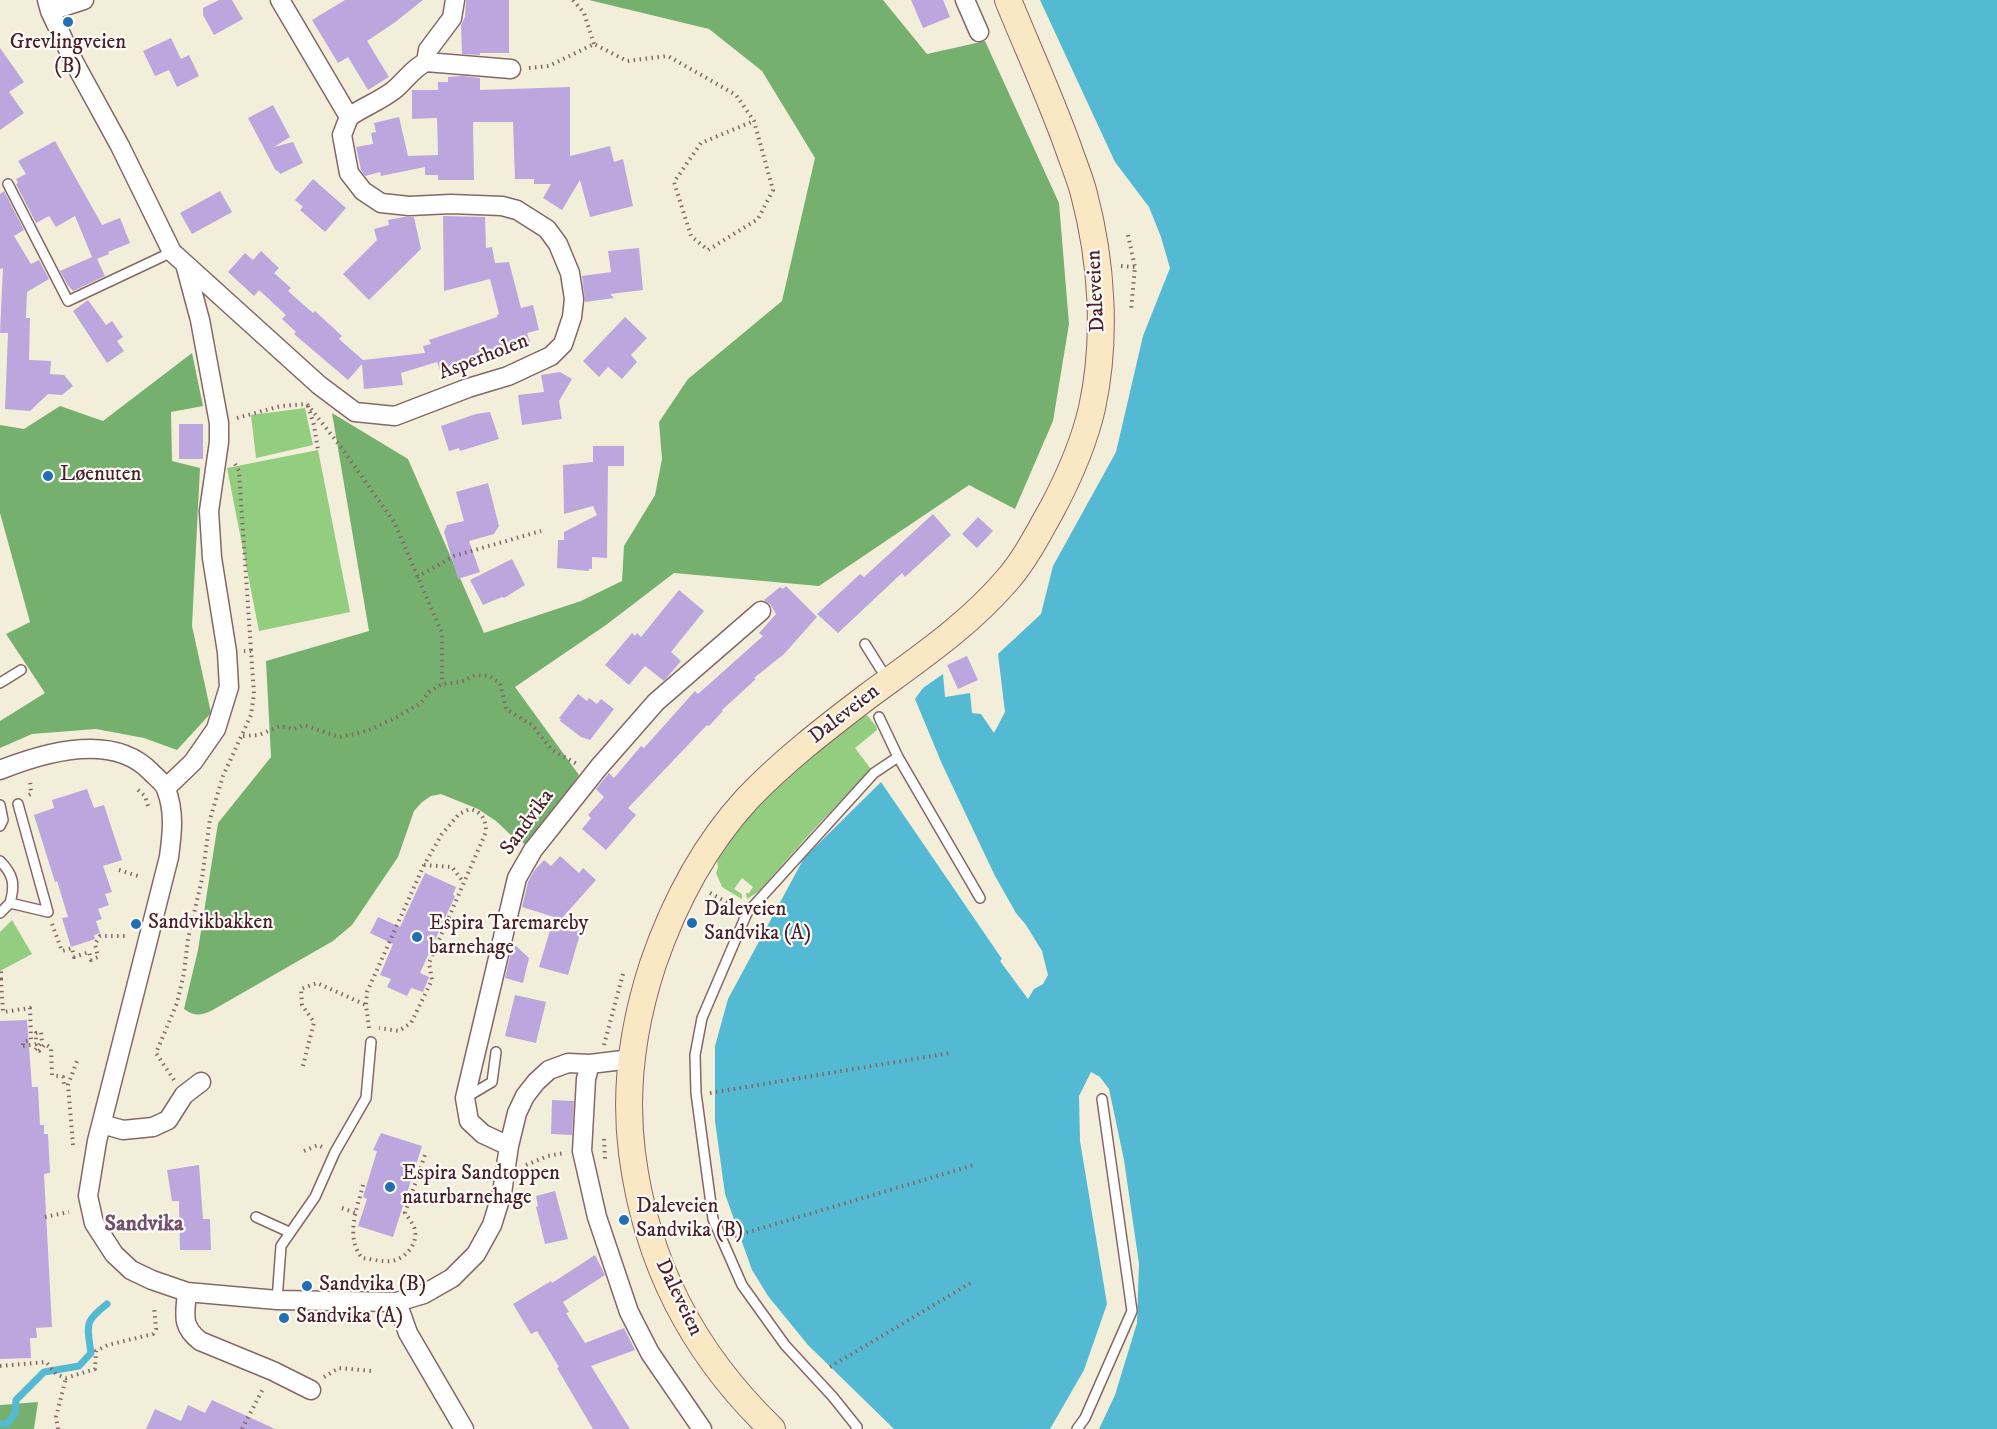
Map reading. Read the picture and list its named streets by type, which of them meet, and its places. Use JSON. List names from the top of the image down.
{
  "streets": {
    "main road": ["Daleveien"],
    "street": ["Asperholen", "Sandvika"]
  },
  "districts": ["Sandvika"],
  "places": [
    "Grevlingveien (B)",
    "Løenuten",
    "Daleveien Sandvika (A)",
    "Sandvikbakken",
    "Espira Taremareby barnehage",
    "Espira Sandtoppen naturbarnehage",
    "Daleveien Sandvika (B)",
    "Sandvika (B)",
    "Sandvika (A)"
  ]
}
